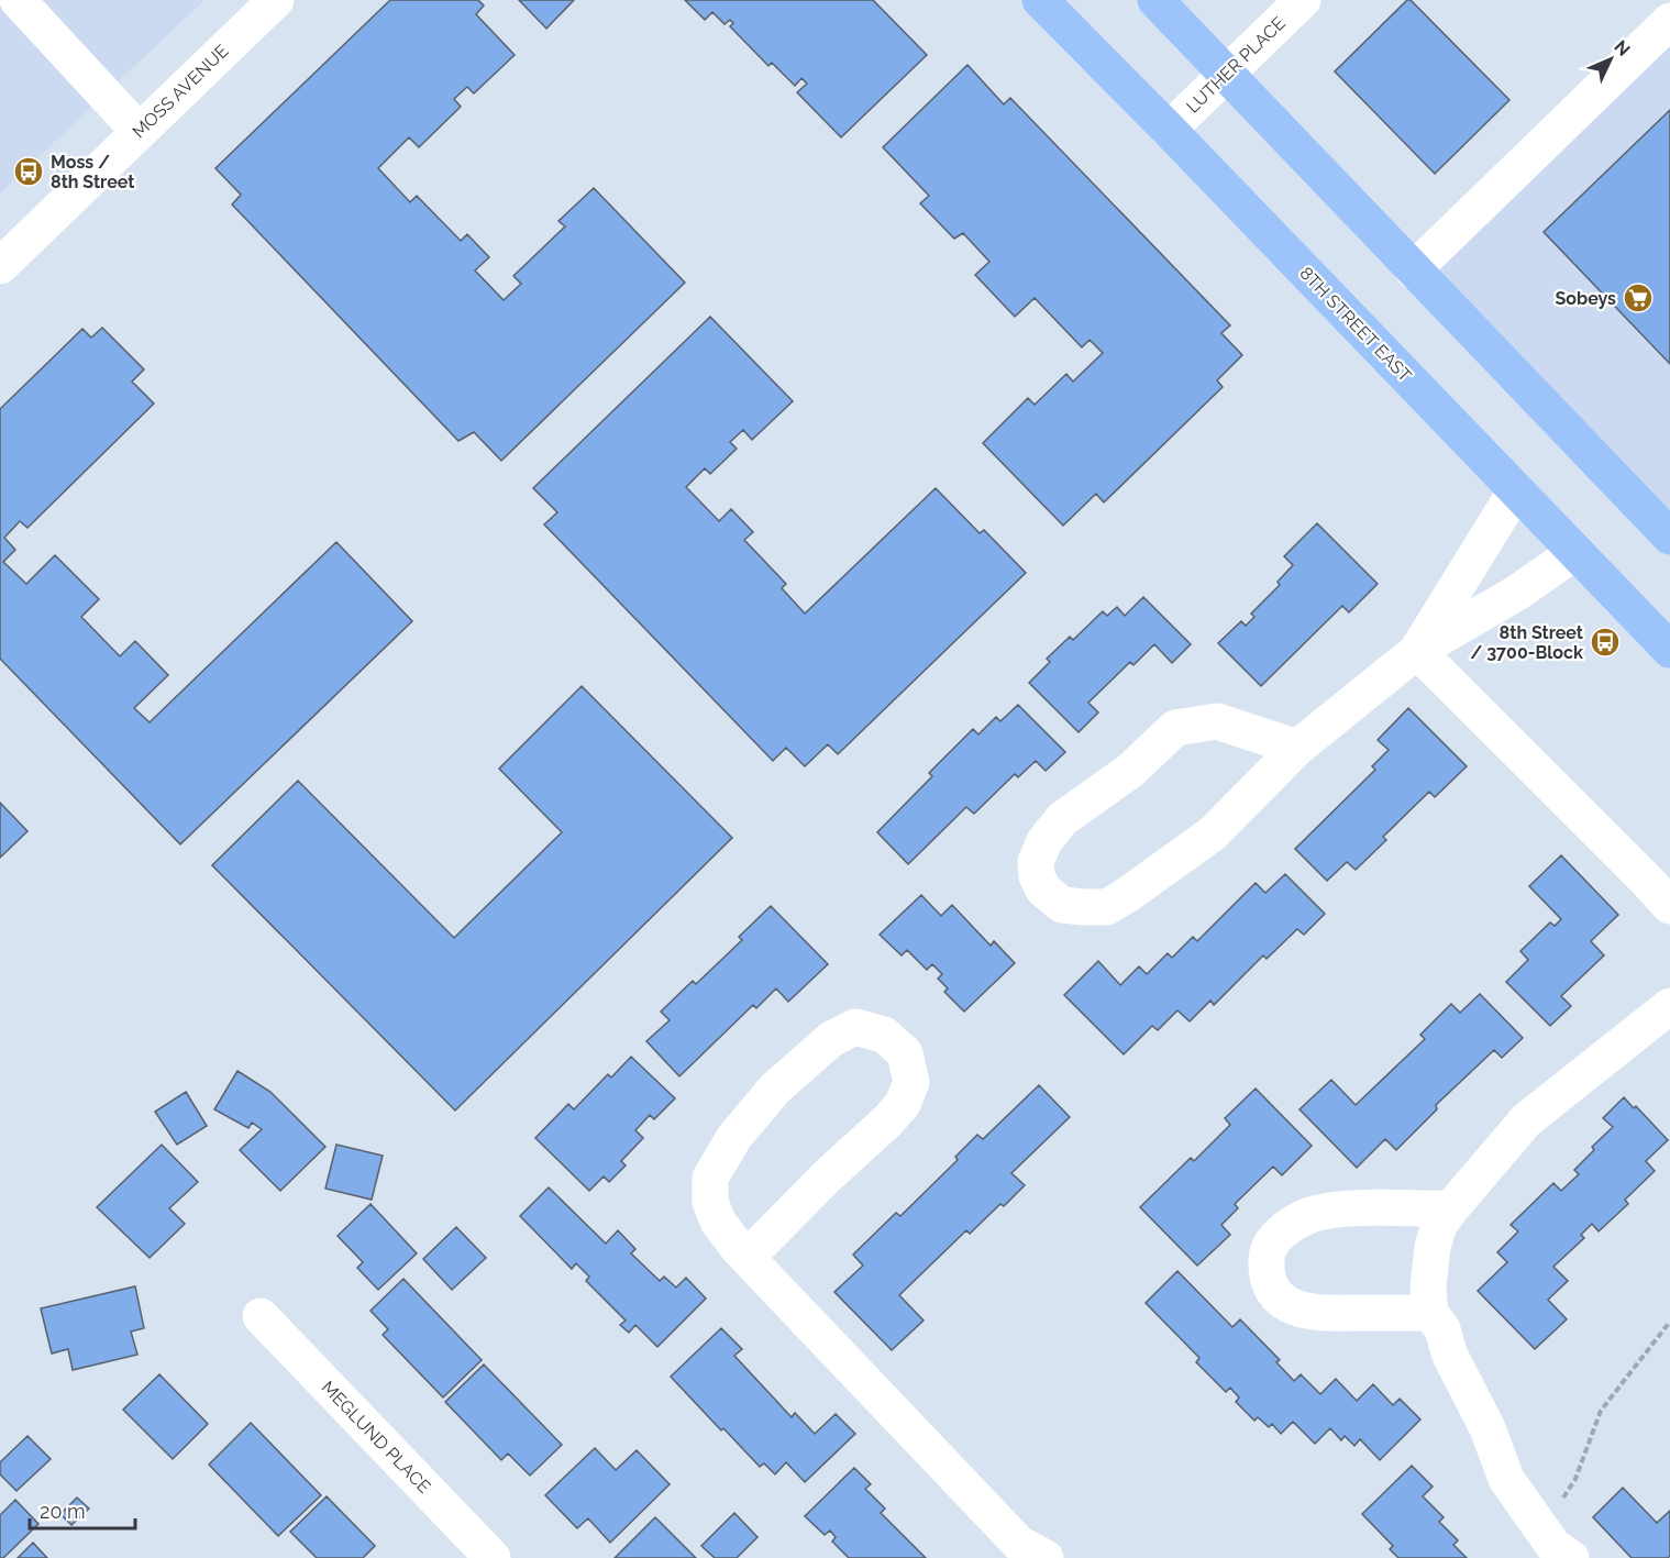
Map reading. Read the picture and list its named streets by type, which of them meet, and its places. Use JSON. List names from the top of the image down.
{
  "streets": {
    "main road": ["8TH STREET EAST"],
    "street": ["LUTHER PLACE", "MOSS AVENUE", "MEGLUND PLACE"]
  },
  "crossings": [
    ["LUTHER PLACE", "8TH STREET EAST"]
  ],
  "places": {
    "bus stop": ["Moss / 8th Street", "8th Street / 3700-Block"],
    "supermarket": ["Sobeys"]
  },
  "scale_bar": "20 m",
  "north": "top right"
}
